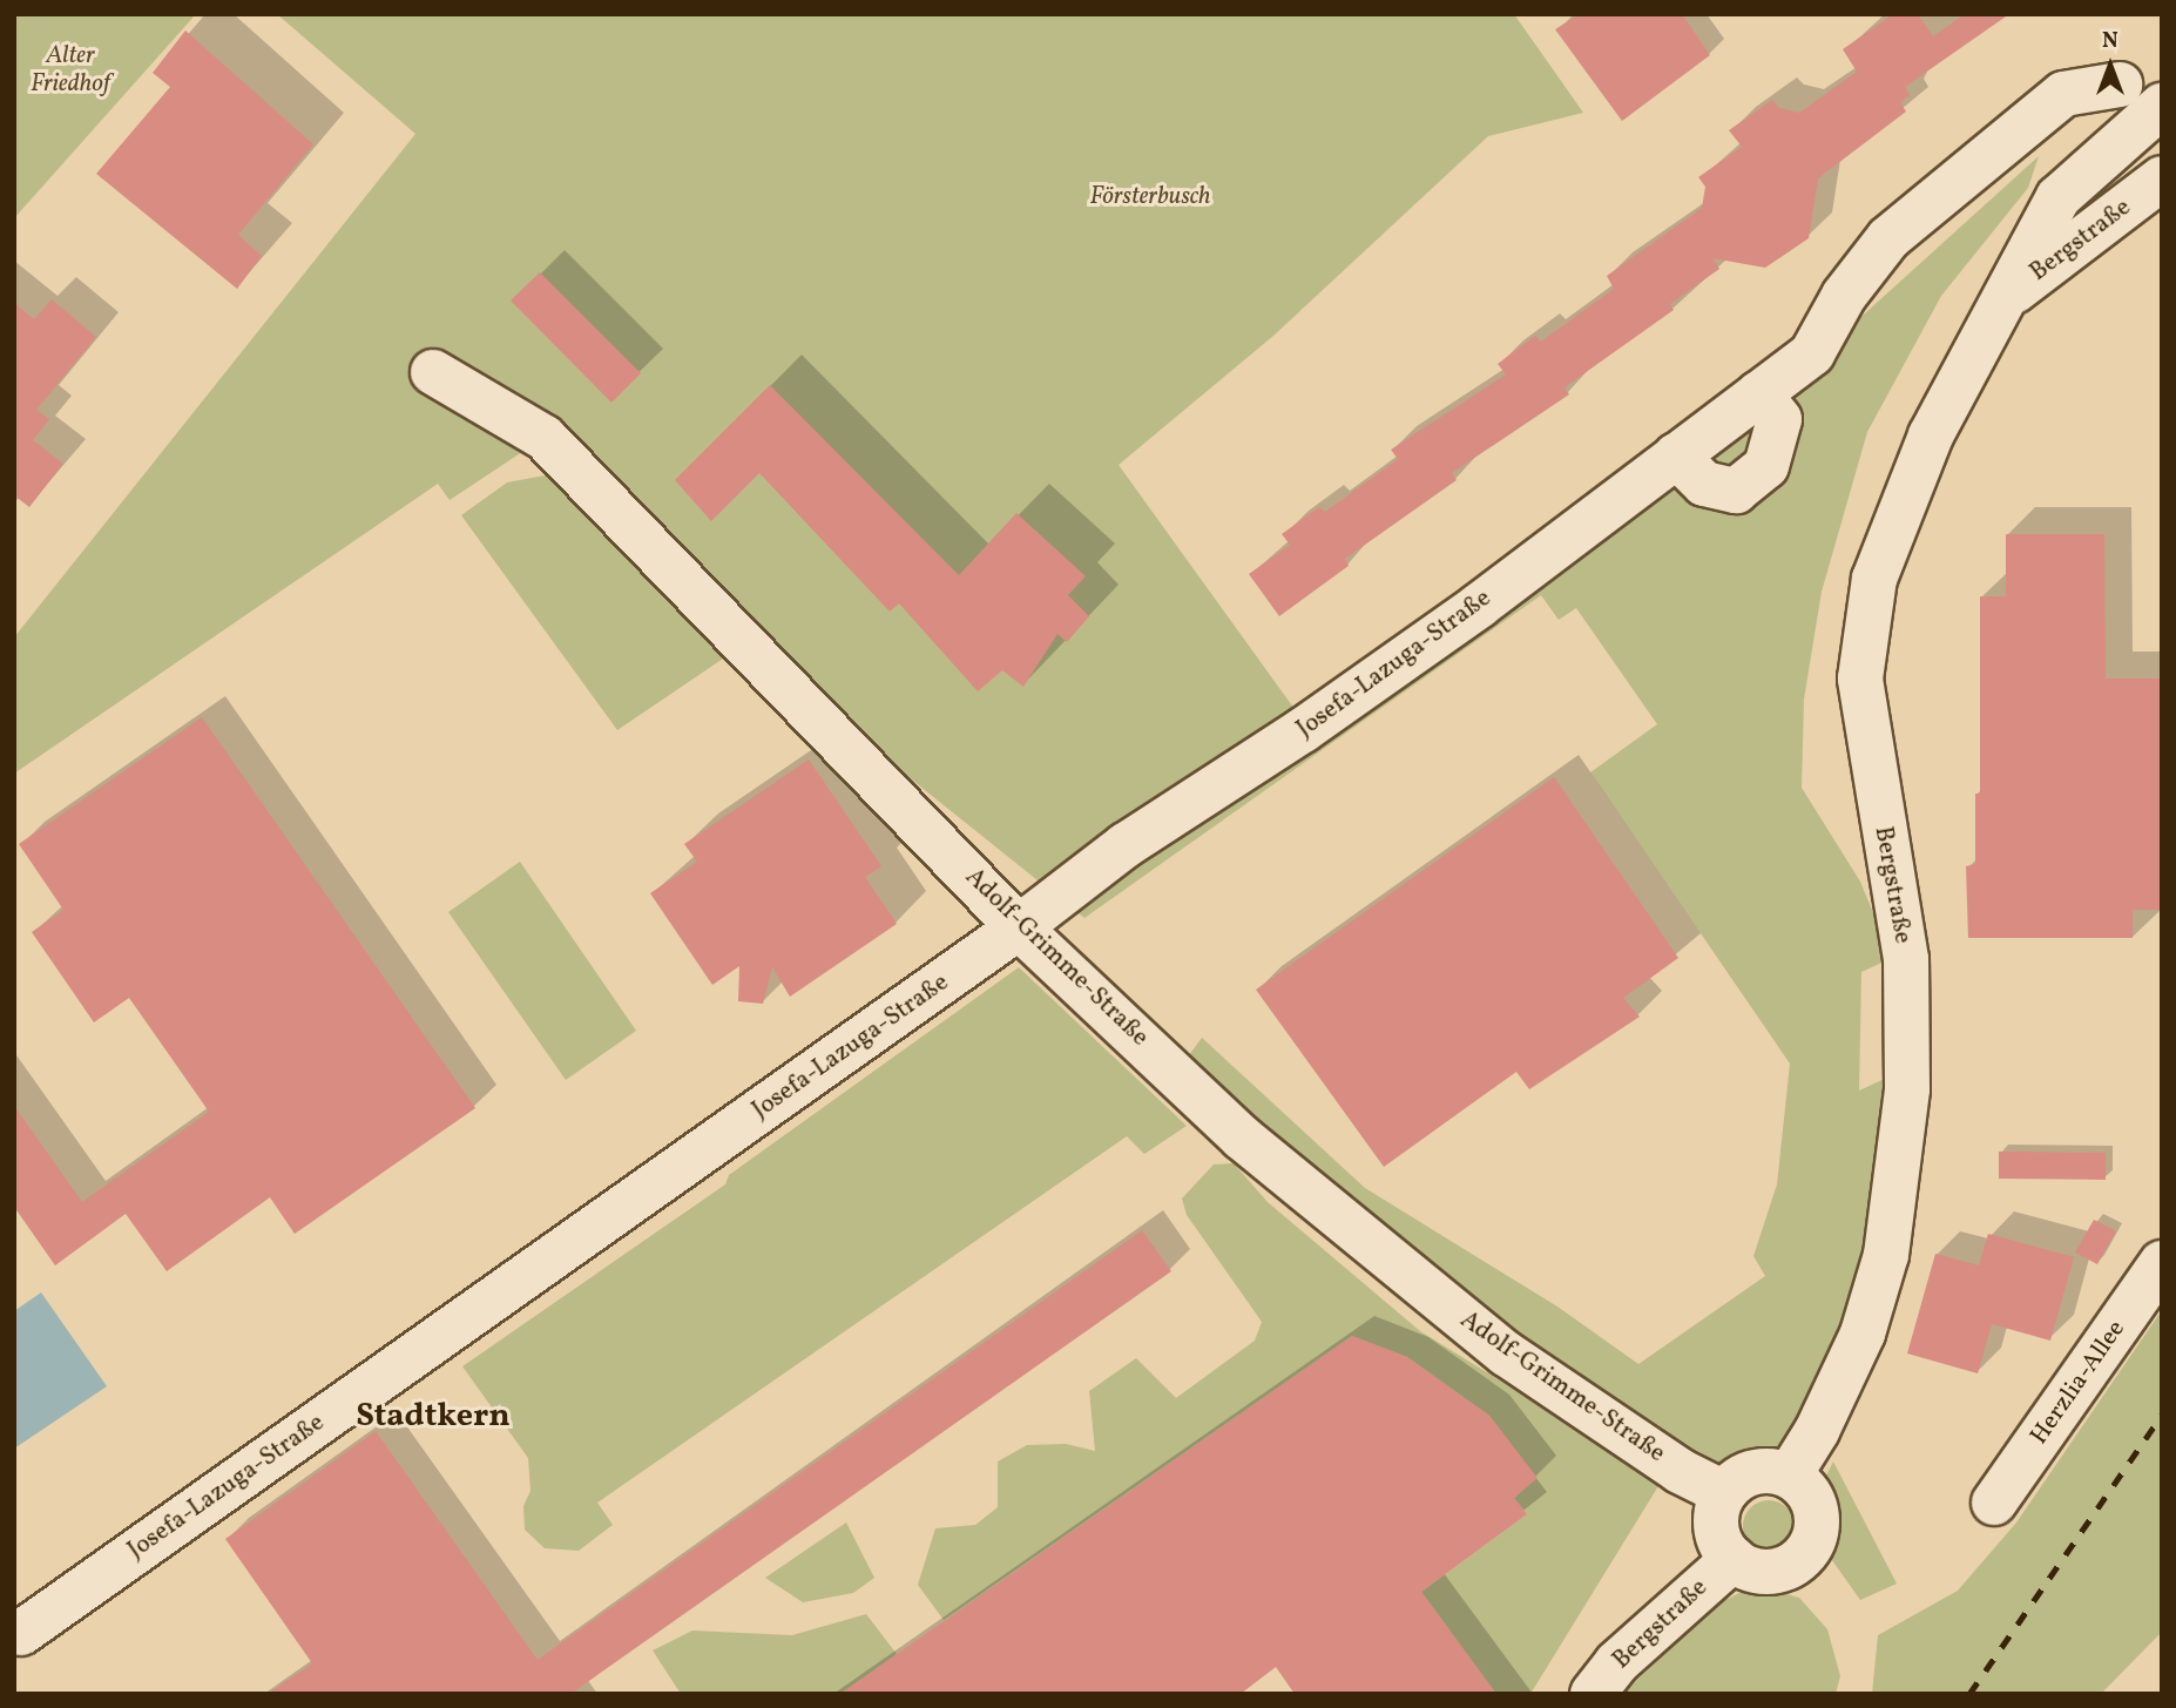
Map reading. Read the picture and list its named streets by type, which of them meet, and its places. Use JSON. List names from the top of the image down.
{
  "streets": {
    "street": [
      "Bergstraße",
      "Josefa-Lazuga-Straße",
      "Adolf-Grimme-Straße",
      "Herzlia-Allee"
    ]
  },
  "crossings": [
    ["Bergstraße", "Adolf-Grimme-Straße"],
    ["Josefa-Lazuga-Straße", "Adolf-Grimme-Straße"]
  ],
  "districts": ["Stadtkern"],
  "parks": ["Alter Friedhof", "Försterbusch"],
  "north": "top"
}
